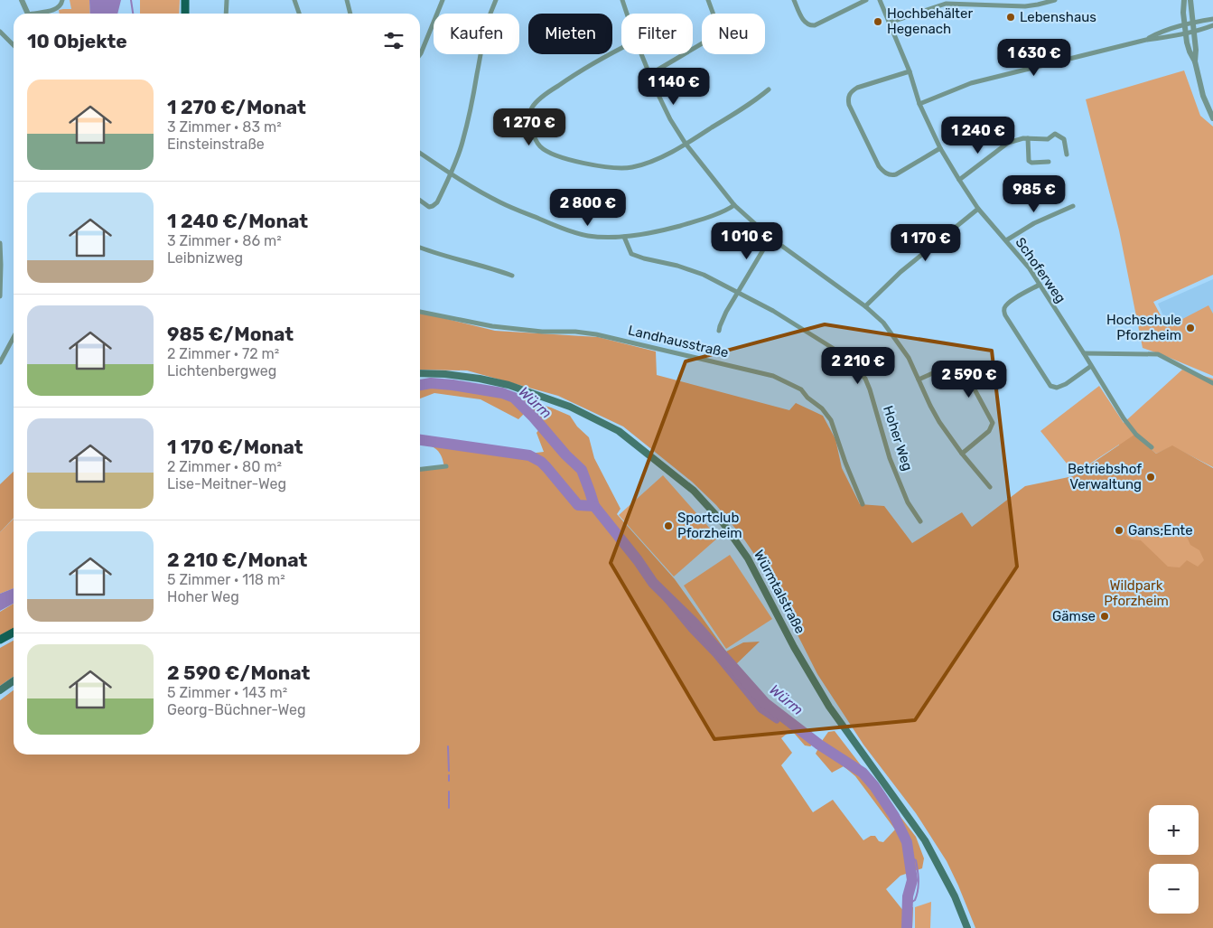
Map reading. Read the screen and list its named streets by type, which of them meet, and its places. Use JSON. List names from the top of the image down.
{
  "streets": {
    "main road": ["Würmtalstraße"],
    "street": ["Schoferweg", "Landhausstraße", "Hoher Weg"]
  },
  "water": ["Würm"],
  "parks": ["Wildpark Pforzheim"],
  "places": [
    "Lebenshaus",
    "Hochbehälter Hegenach",
    "Hochschule Pforzheim",
    "Betriebshof Verwaltung",
    "Sportclub Pforzheim",
    "Gans;Ente",
    "Gämse"
  ],
  "page": {
    "chip": [
      "Kaufen",
      "Mieten",
      "Filter",
      "Neu"
    ],
    "heading": "10 Objekte",
    "price": [
      "1 630 €",
      "1 140 €",
      "1 270 €",
      "1 240 €",
      "985 €",
      "2 800 €",
      "1 010 €",
      "1 170 €",
      "2 210 €",
      "2 590 €"
    ],
    "list": [
      {
        "name": "1 270 €/Monat",
        "note": "3 Zimmer · 83 m² · Einsteinstraße"
      },
      {
        "name": "1 240 €/Monat",
        "note": "3 Zimmer · 86 m² · Leibnizweg"
      },
      {
        "name": "985 €/Monat",
        "note": "2 Zimmer · 72 m² · Lichtenbergweg"
      },
      {
        "name": "1 170 €/Monat",
        "note": "2 Zimmer · 80 m² · Lise-Meitner-Weg"
      },
      {
        "name": "2 210 €/Monat",
        "note": "5 Zimmer · 118 m² · Hoher Weg"
      },
      {
        "name": "2 590 €/Monat",
        "note": "5 Zimmer · 143 m² · Georg-Büchner-Weg"
      }
    ],
    "map_buttons": ["+", "−"]
  }
}
